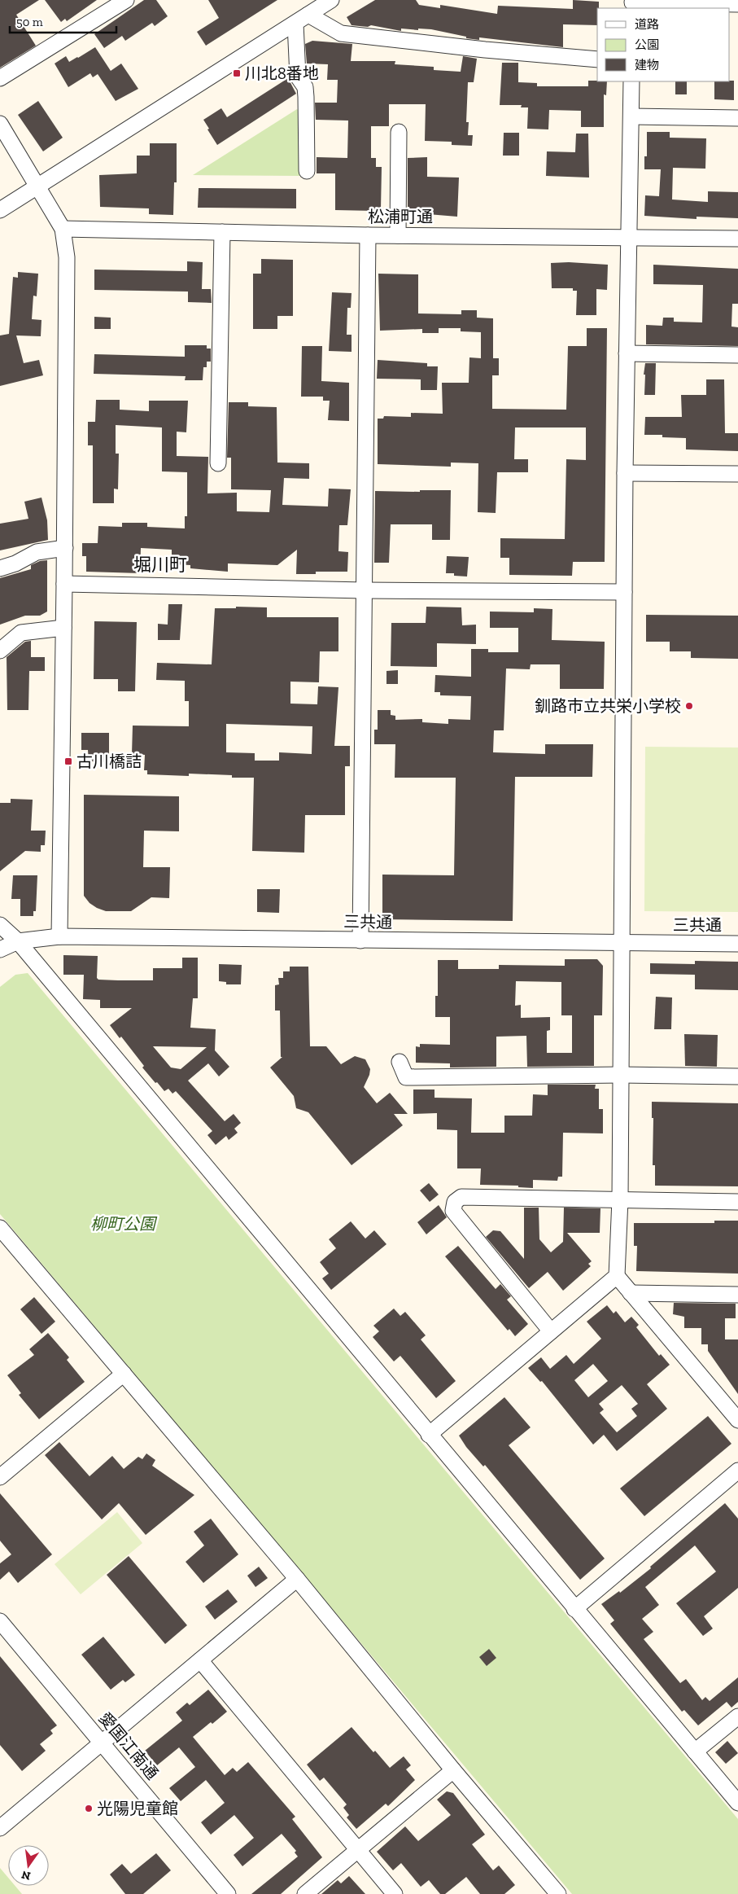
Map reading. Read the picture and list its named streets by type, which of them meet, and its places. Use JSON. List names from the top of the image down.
{
  "streets": {
    "street": ["松浦町通", "三共通", "愛国江南通"]
  },
  "districts": ["堀川町"],
  "parks": ["柳町公園"],
  "places": {
    "transit": ["川北8番地", "古川橋詰"],
    "other": ["釧路市立共栄小学校", "光陽児童館"]
  },
  "legend": ["道路", "公園", "建物"],
  "scale_bar": "50 m",
  "north": "bottom"
}
